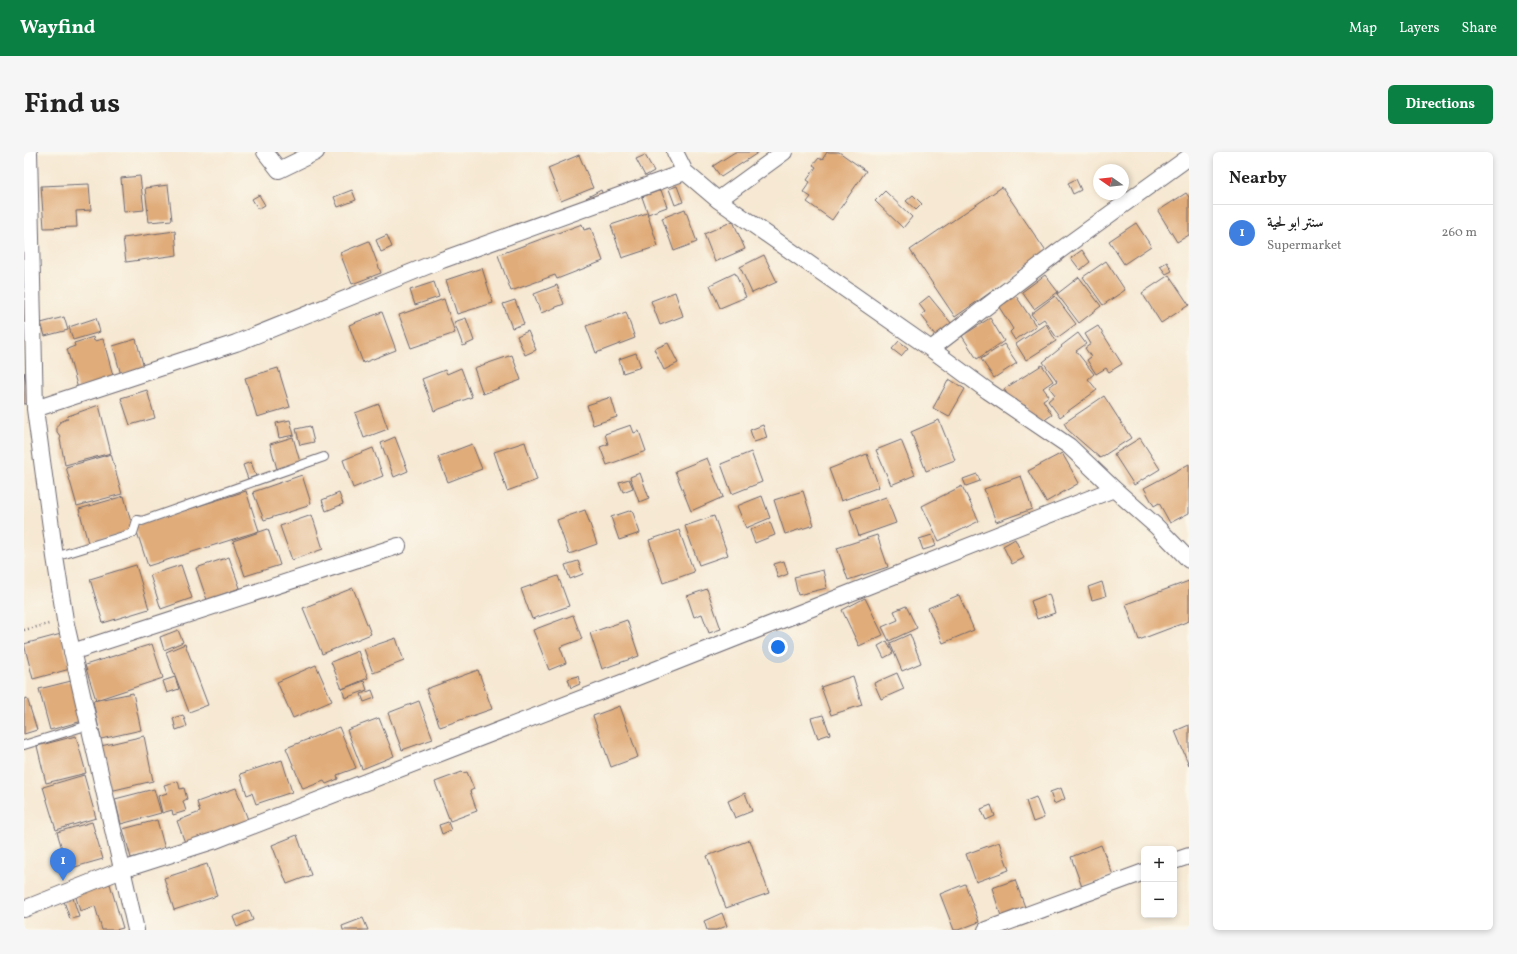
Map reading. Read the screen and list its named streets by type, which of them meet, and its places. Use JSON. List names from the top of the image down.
{
  "north": "left",
  "page": {
    "header": "Wayfind",
    "nav": ["Map", "Layers", "Share"],
    "title": "Find us",
    "buttons": "Directions",
    "heading": "Nearby",
    "list": [
      {
        "mark": "1",
        "name": "سنتر ابو لحية",
        "note": "Supermarket",
        "value": "260 m"
      }
    ],
    "map_buttons": ["+", "−"],
    "pins": "1"
  }
}
